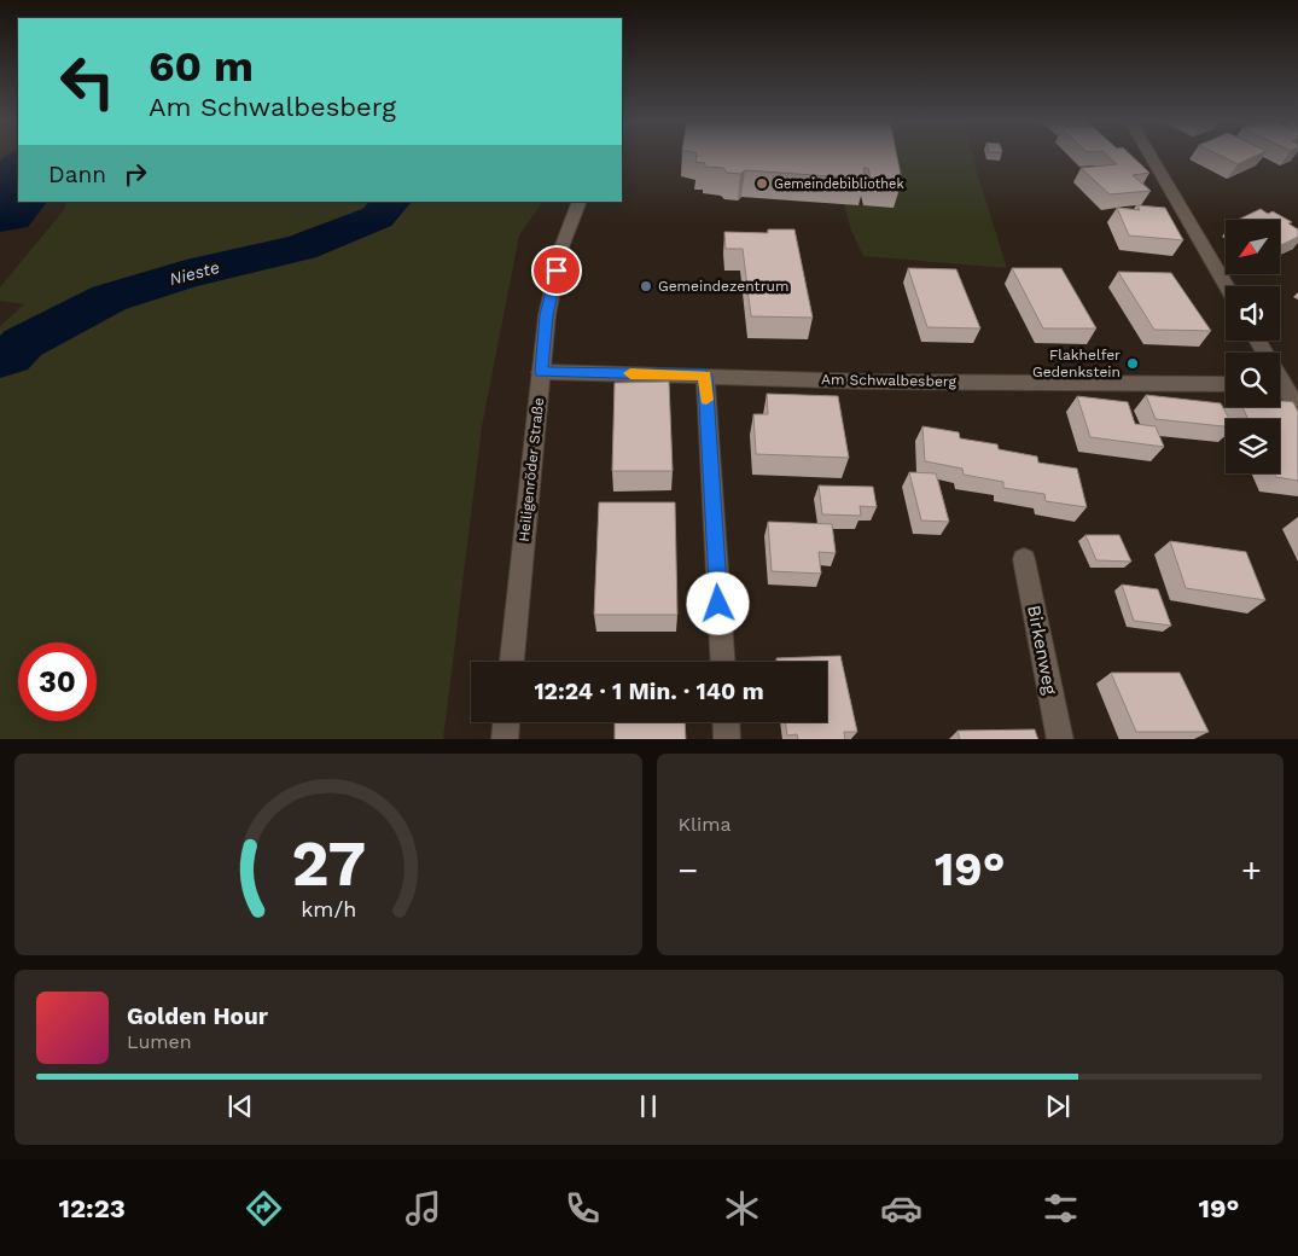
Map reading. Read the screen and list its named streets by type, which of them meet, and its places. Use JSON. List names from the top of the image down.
{
  "streets": {
    "street": ["Am Schwalbesberg", "Heiligenröder Straße", "Birkenweg"]
  },
  "crossings": [
    ["Am Schwalbesberg", "Heiligenröder Straße"]
  ],
  "water": ["Nieste"],
  "places": ["Gemeindebibliothek", "Gemeindezentrum", "Flakhelfer Gedenkstein"],
  "north": "bottom left",
  "page": {
    "turn": ["60 m", "Am Schwalbesberg"],
    "then": "Dann",
    "limit": "30",
    "trip": "12:24 · 1 Min. · 140 m",
    "tile": "Klima",
    "heat": ["−", "19°", "+"],
    "song": ["Golden Hour", "Lumen"],
    "tabs": ["12:23", "19°"],
    "gauge": ["27", "km/h"]
  }
}
